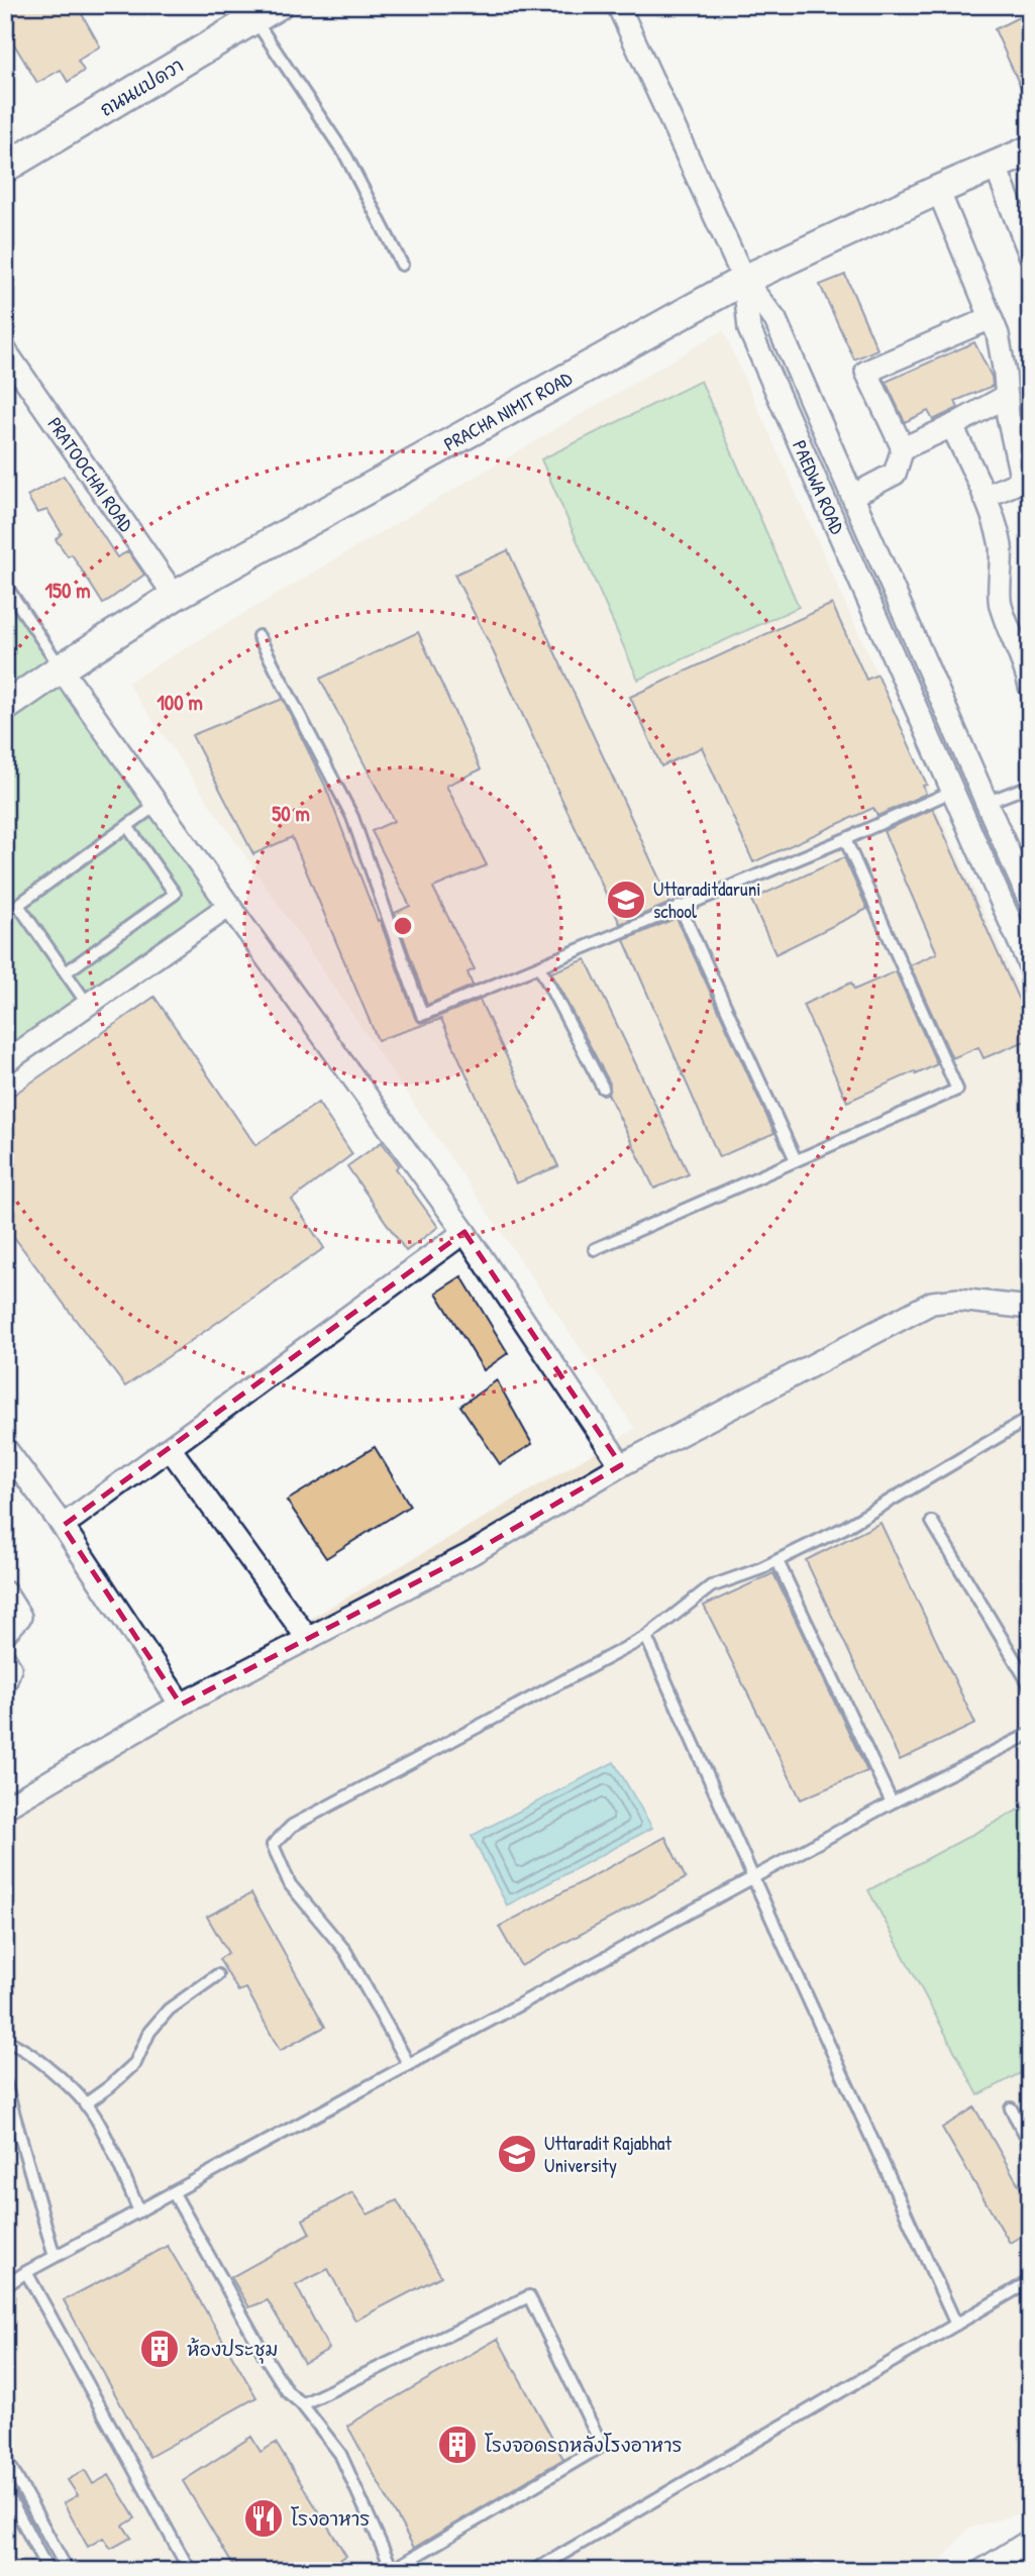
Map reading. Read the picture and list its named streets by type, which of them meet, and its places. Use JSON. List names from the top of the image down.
{
  "streets": {
    "main road": ["ถนนแปดวา", "PRACHA NIMIT ROAD"],
    "street": ["PRATOOCHAI ROAD", "PAEDWA ROAD"]
  },
  "crossings": [
    ["PRACHA NIMIT ROAD", "PRATOOCHAI ROAD"],
    ["PRACHA NIMIT ROAD", "PAEDWA ROAD"]
  ],
  "places": {
    "school or university": ["Uttaraditdaruni school", "Uttaradit Rajabhat University"],
    "building": ["ห้องประชุม", "โรงจอดรถหลังโรงอาหาร"],
    "restaurant": ["โรงอาหาร"]
  },
  "rings": ["150 m", "100 m", "50 m"]
}
